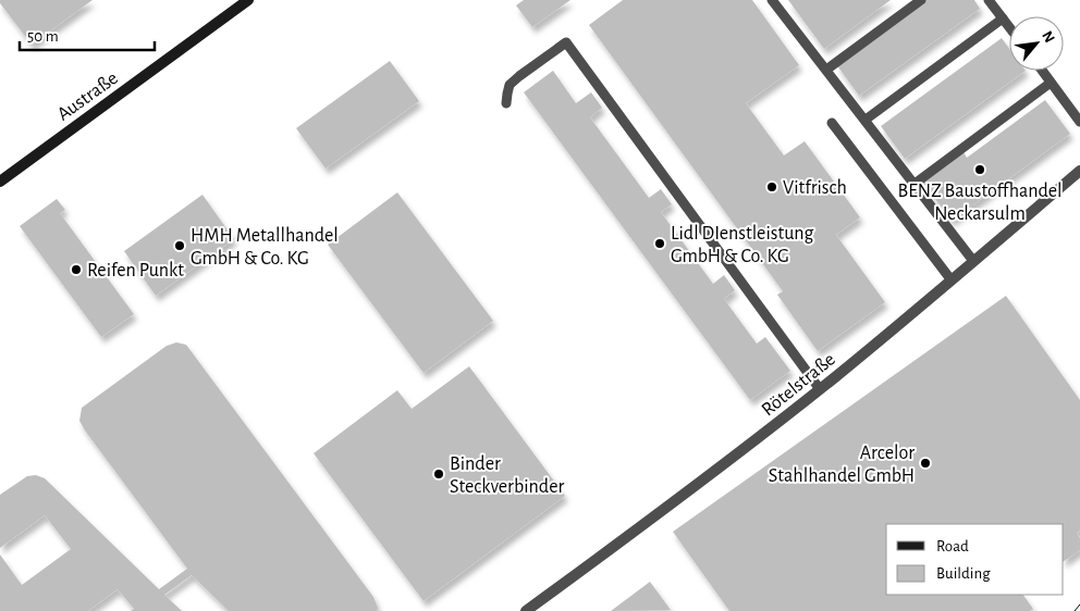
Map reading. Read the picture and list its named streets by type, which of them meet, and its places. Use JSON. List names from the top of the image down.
{
  "streets": {
    "main road": ["Austraße"],
    "street": ["Rötelstraße"]
  },
  "places": [
    "BENZ Baustoffhandel Neckarsulm",
    "Vitfrisch",
    "Lidl DIenstleistung GmbH & Co. KG",
    "HMH Metallhandel GmbH & Co. KG",
    "Reifen Punkt",
    "Arcelor Stahlhandel GmbH",
    "Binder Steckverbinder"
  ],
  "legend": ["Road", "Building"],
  "scale_bar": "50 m",
  "north": "top right"
}
